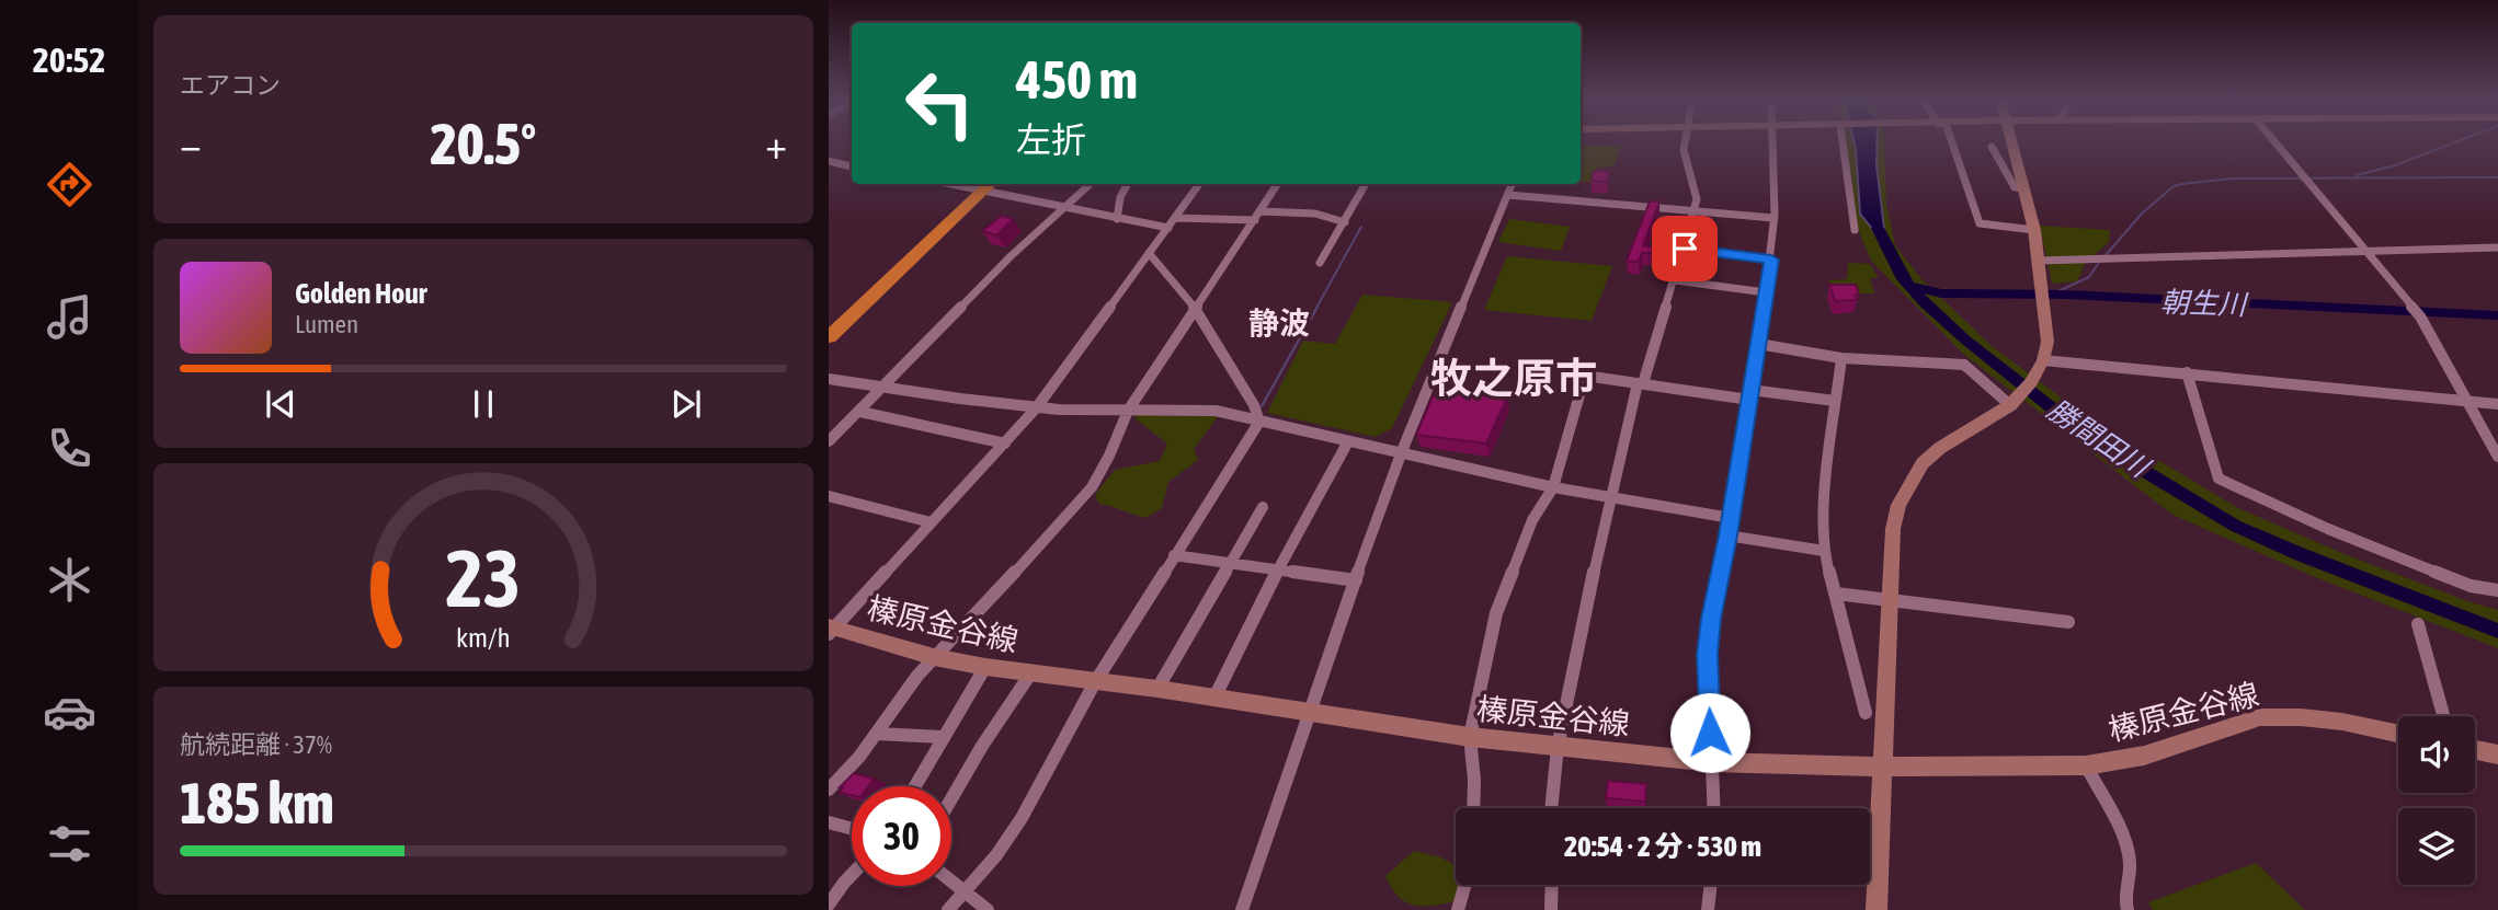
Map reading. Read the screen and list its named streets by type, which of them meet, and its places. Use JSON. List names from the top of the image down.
{
  "streets": {
    "main road": ["榛原金谷線"]
  },
  "districts": ["静波", "牧之原市"],
  "water": ["朝生川", "勝間田川"],
  "page": {
    "tabs": "20:52",
    "tile": [
      "エアコン",
      ["航続距離 · 37%", "185 km"]
    ],
    "turn": ["450 m", "左折"],
    "heat": ["−", "20.5°", "+"],
    "song": ["Golden Hour", "Lumen"],
    "limit": "30",
    "trip": "20:54 · 2 分 · 530 m",
    "gauge": ["23", "km/h"]
  }
}
